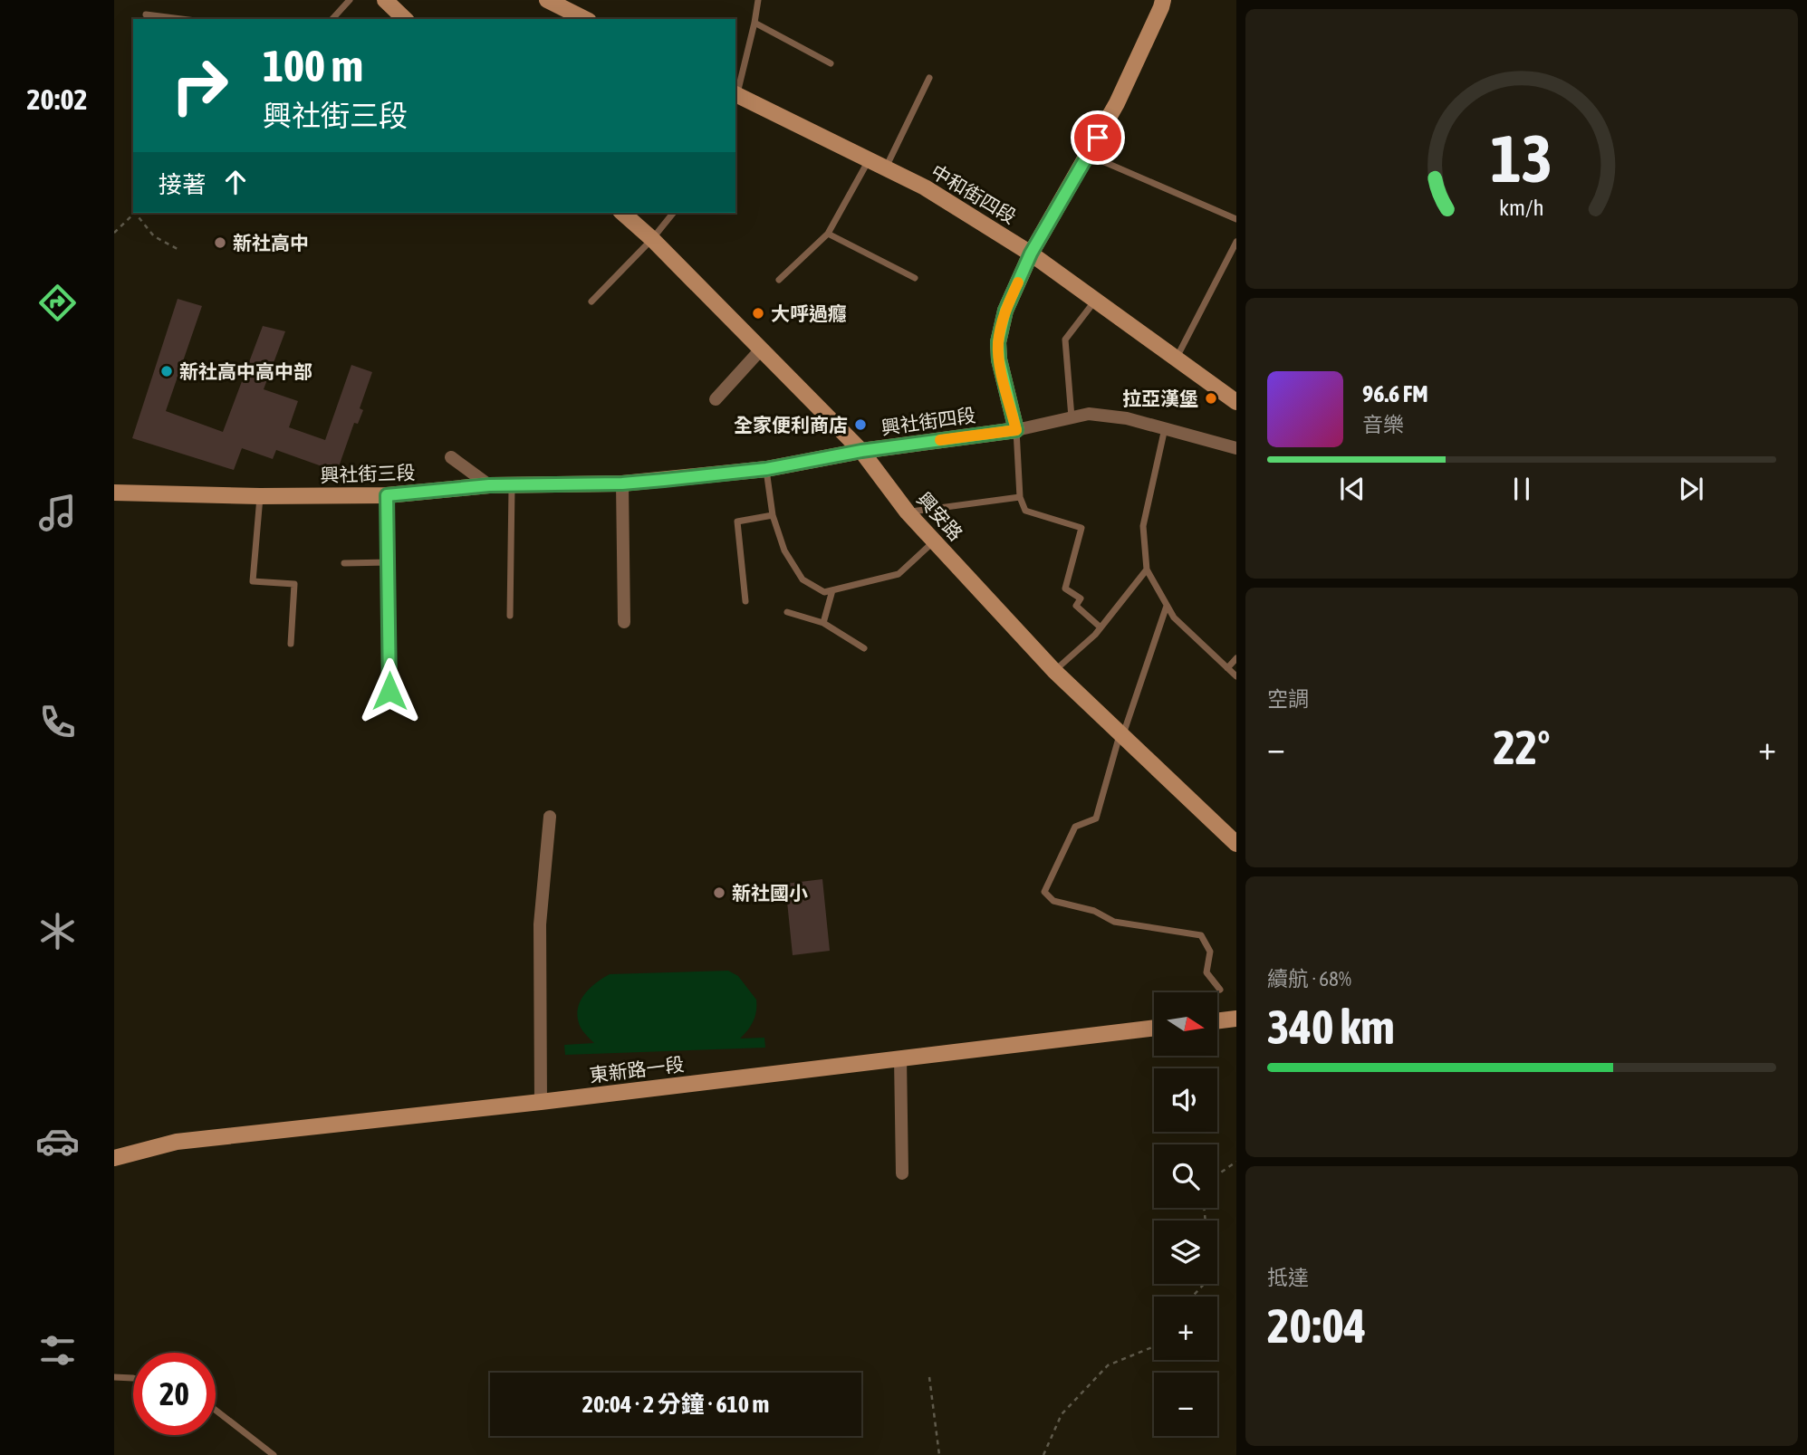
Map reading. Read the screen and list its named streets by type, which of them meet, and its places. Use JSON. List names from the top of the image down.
{
  "streets": {
    "street": [
      "中和街四段",
      "興社街四段",
      "興社街三段",
      "興安路",
      "東新路一段"
    ]
  },
  "crossings": [
    ["興社街四段", "興社街三段"],
    ["興社街四段", "興安路"]
  ],
  "places": [
    "新社高中",
    "大呼過癮",
    "新社高中高中部",
    "拉亞漢堡",
    "全家便利商店",
    "新社國小"
  ],
  "north": "right",
  "page": {
    "tabs": "20:02",
    "turn": ["100 m", "興社街三段"],
    "then": "接著",
    "song": ["96.6 FM", "音樂"],
    "tile": [
      "空調",
      ["續航 · 68%", "340 km"],
      ["抵達", "20:04"]
    ],
    "heat": ["−", "22°", "+"],
    "map_buttons": ["+", "−"],
    "limit": "20",
    "trip": "20:04 · 2 分鐘 · 610 m",
    "gauge": ["13", "km/h"]
  }
}
